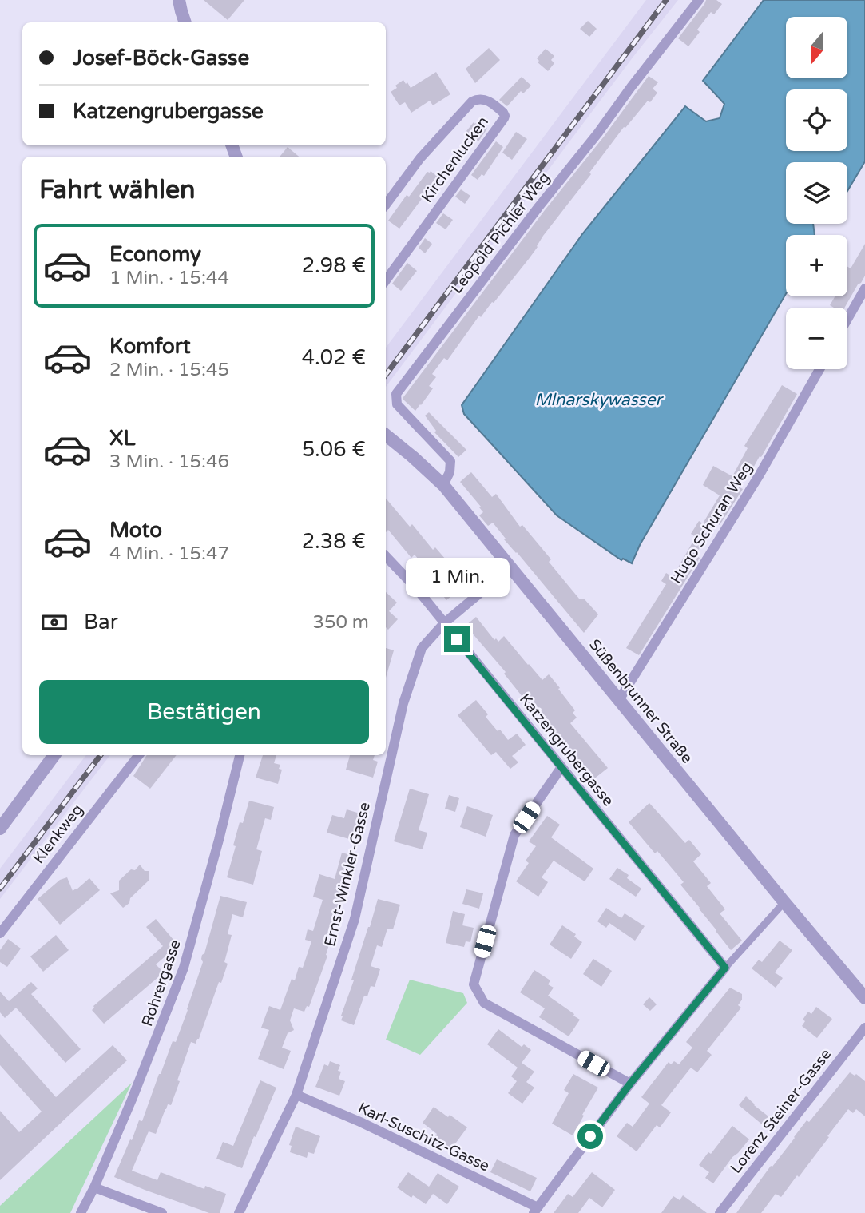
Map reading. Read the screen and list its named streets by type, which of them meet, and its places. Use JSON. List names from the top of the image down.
{
  "streets": {
    "street": [
      "Kirchenlucken",
      "Leopold Pichler Weg",
      "Hugo Schuran Weg",
      "Süßenbrunner Straße",
      "Katzengrubergasse",
      "Klenkweg",
      "Ernst-Winkler-Gasse",
      "Rohrergasse",
      "Lorenz Steiner-Gasse",
      "Karl-Suschitz-Gasse"
    ]
  },
  "crossings": [
    ["Leopold Pichler Weg", "Süßenbrunner Straße"],
    ["Hugo Schuran Weg", "Süßenbrunner Straße"],
    ["Süßenbrunner Straße", "Ernst-Winkler-Gasse"],
    ["Katzengrubergasse", "Ernst-Winkler-Gasse"],
    ["Ernst-Winkler-Gasse", "Karl-Suschitz-Gasse"]
  ],
  "water": ["Mlnarskywasser"],
  "north": "bottom",
  "page": {
    "map_buttons": ["+", "−"],
    "banner": ["Josef-Böck-Gasse", "Katzengrubergasse"],
    "heading": "Fahrt wählen",
    "list": [
      {
        "name": "Economy",
        "note": "1 Min. · 15:44",
        "value": "2.98 €"
      },
      {
        "name": "Komfort",
        "note": "2 Min. · 15:45",
        "value": "4.02 €"
      },
      {
        "name": "XL",
        "note": "3 Min. · 15:46",
        "value": "5.06 €"
      },
      {
        "name": "Moto",
        "note": "4 Min. · 15:47",
        "value": "2.38 €"
      }
    ],
    "bubble": "1 Min.",
    "pay": ["Bar", "350 m"],
    "buttons": "Bestätigen"
  }
}
